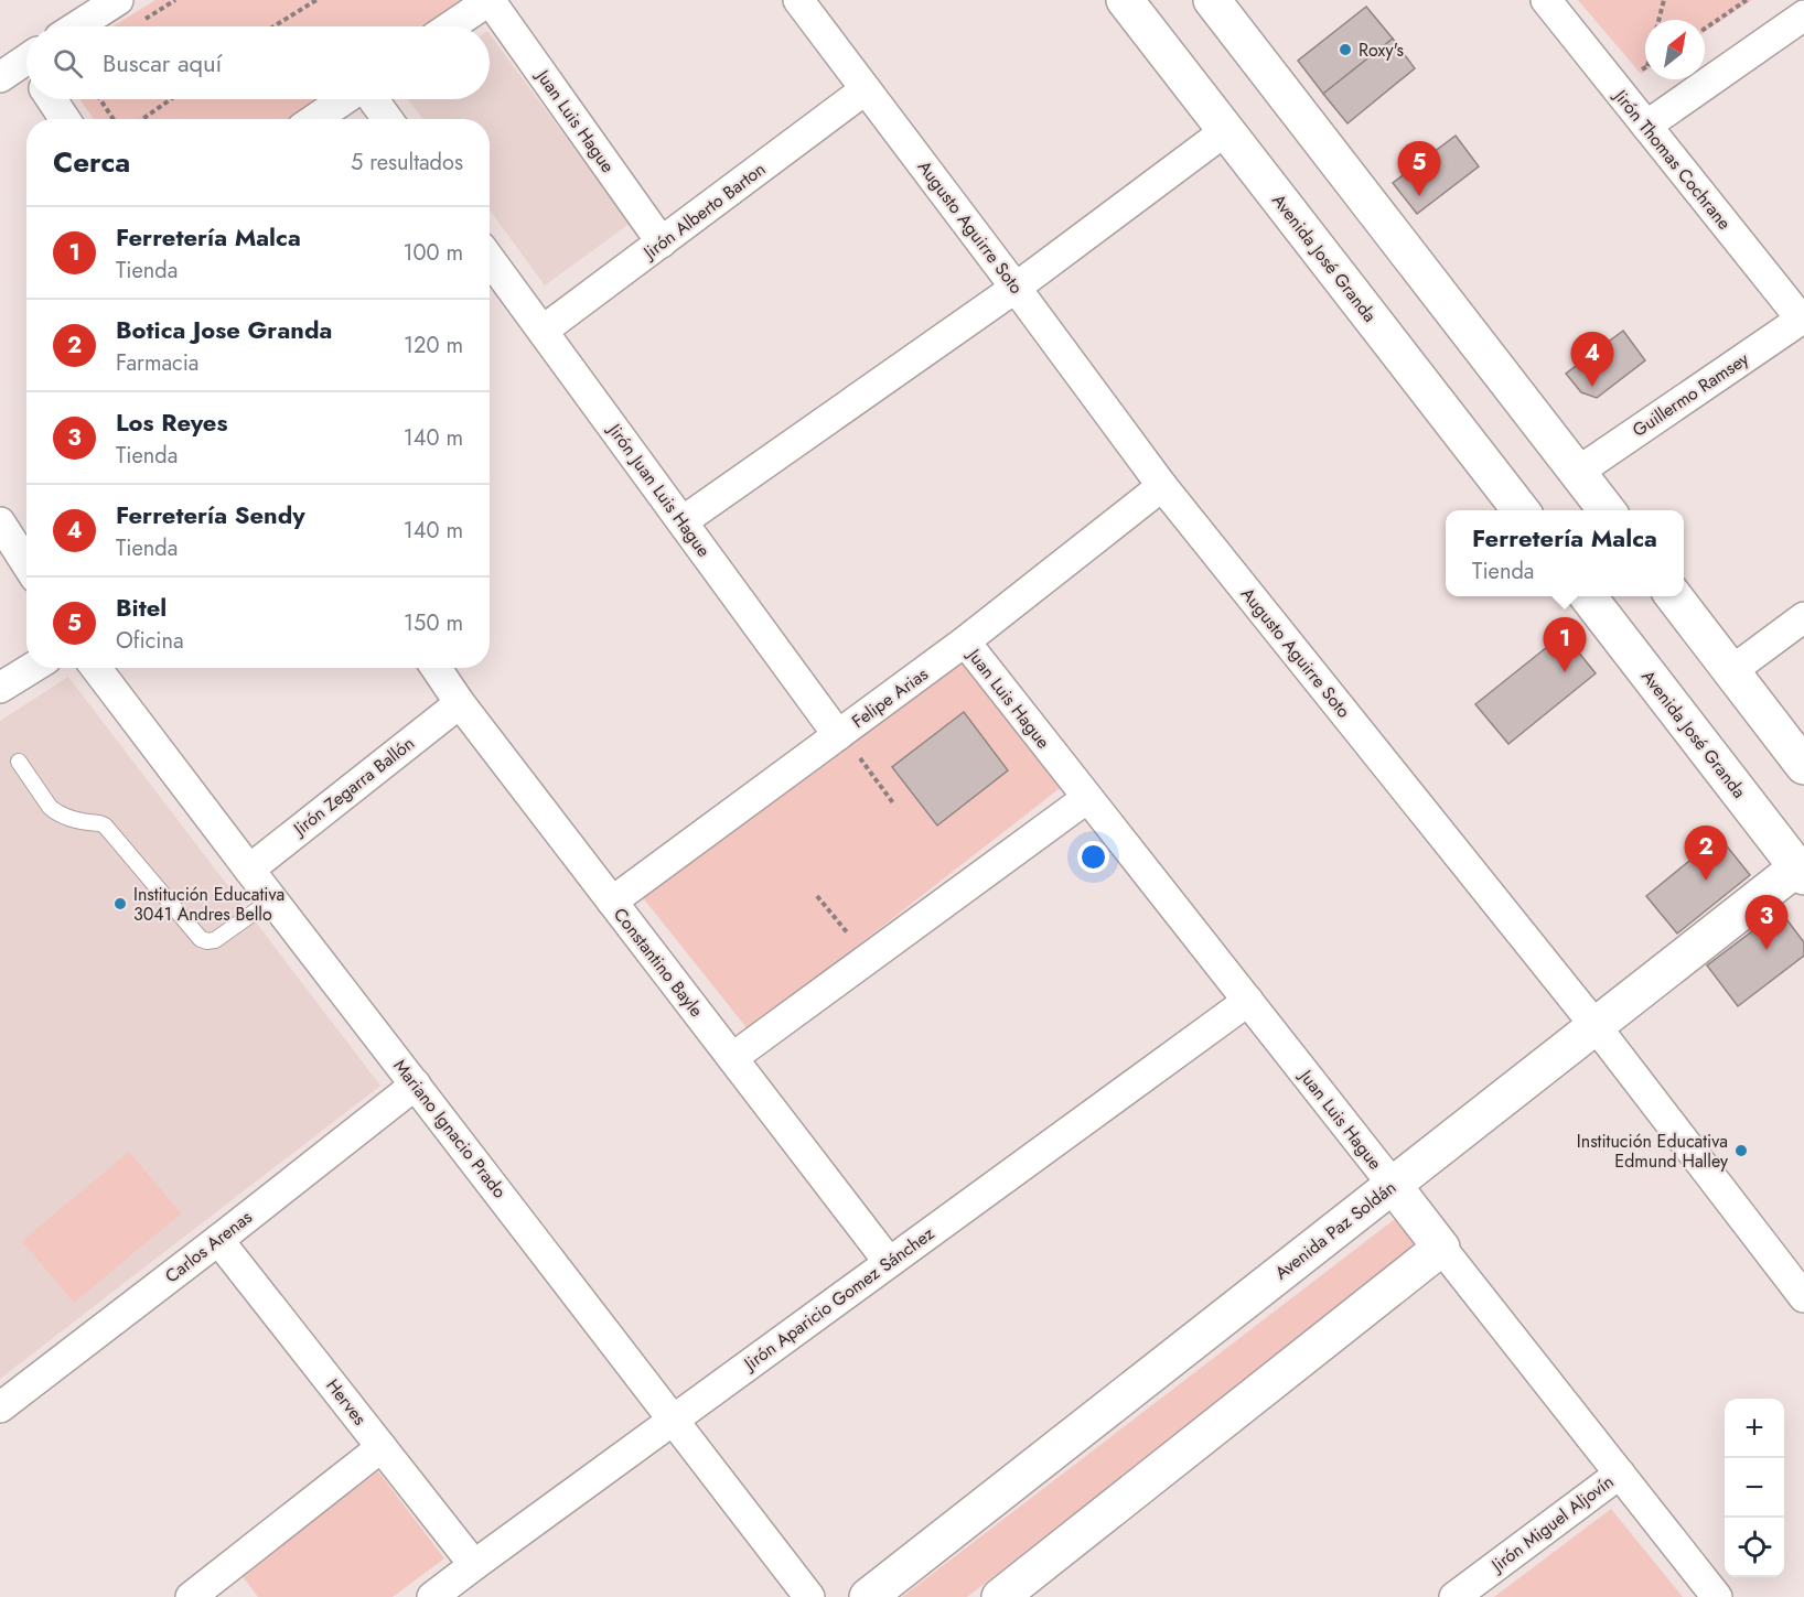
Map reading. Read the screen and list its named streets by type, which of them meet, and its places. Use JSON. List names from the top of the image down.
{
  "streets": {
    "main road": ["Juan Luis Hague", "Avenida José Granda", "Avenida Paz Soldán"],
    "street": [
      "Jirón Thomas Cochrane",
      "Jirón Alberto Barton",
      "Augusto Aguirre Soto",
      "Guillermo Ramsey",
      "Jirón Juan Luis Hague",
      "Felipe Arias",
      "Jirón Zegarra Ballón",
      "Constantino Bayle",
      "Mariano Ignacio Prado",
      "Carlos Arenas",
      "Jirón Aparicio Gomez Sánchez",
      "Herves",
      "Jirón Miguel Aljovín"
    ]
  },
  "crossings": [
    ["Juan Luis Hague", "Jirón Alberto Barton"],
    ["Juan Luis Hague", "Felipe Arias"],
    ["Juan Luis Hague", "Avenida Paz Soldán"],
    ["Juan Luis Hague", "Jirón Aparicio Gomez Sánchez"],
    ["Juan Luis Hague", "Jirón Miguel Aljovín"],
    ["Jirón Thomas Cochrane", "Guillermo Ramsey"],
    ["Jirón Alberto Barton", "Augusto Aguirre Soto"],
    ["Jirón Alberto Barton", "Jirón Juan Luis Hague"],
    ["Augusto Aguirre Soto", "Felipe Arias"],
    ["Augusto Aguirre Soto", "Avenida Paz Soldán"],
    ["Avenida José Granda", "Avenida Paz Soldán"],
    ["Jirón Juan Luis Hague", "Felipe Arias"],
    ["Felipe Arias", "Constantino Bayle"],
    ["Jirón Zegarra Ballón", "Constantino Bayle"],
    ["Jirón Zegarra Ballón", "Mariano Ignacio Prado"],
    ["Constantino Bayle", "Jirón Aparicio Gomez Sánchez"],
    ["Mariano Ignacio Prado", "Carlos Arenas"],
    ["Mariano Ignacio Prado", "Jirón Aparicio Gomez Sánchez"],
    ["Carlos Arenas", "Herves"],
    ["Jirón Aparicio Gomez Sánchez", "Herves"]
  ],
  "places": ["Roxy's", "Institución Educativa 3041 Andres Bello", "Institución Educativa Edmund Halley"],
  "north": "top right",
  "page": {
    "search": "Buscar aquí",
    "heading": ["Cerca", "5 resultados"],
    "pins": [
      "5",
      "4",
      "1",
      "2",
      "3"
    ],
    "list": [
      {
        "mark": "1",
        "name": "Ferretería Malca",
        "note": "Tienda",
        "value": "100 m"
      },
      {
        "mark": "2",
        "name": "Botica Jose Granda",
        "note": "Farmacia",
        "value": "120 m"
      },
      {
        "mark": "3",
        "name": "Los Reyes",
        "note": "Tienda",
        "value": "140 m"
      },
      {
        "mark": "4",
        "name": "Ferretería Sendy",
        "note": "Tienda",
        "value": "140 m"
      },
      {
        "mark": "5",
        "name": "Bitel",
        "note": "Oficina",
        "value": "150 m"
      }
    ],
    "popup": ["Ferretería Malca", "Tienda"],
    "map_buttons": ["+", "−"]
  }
}
